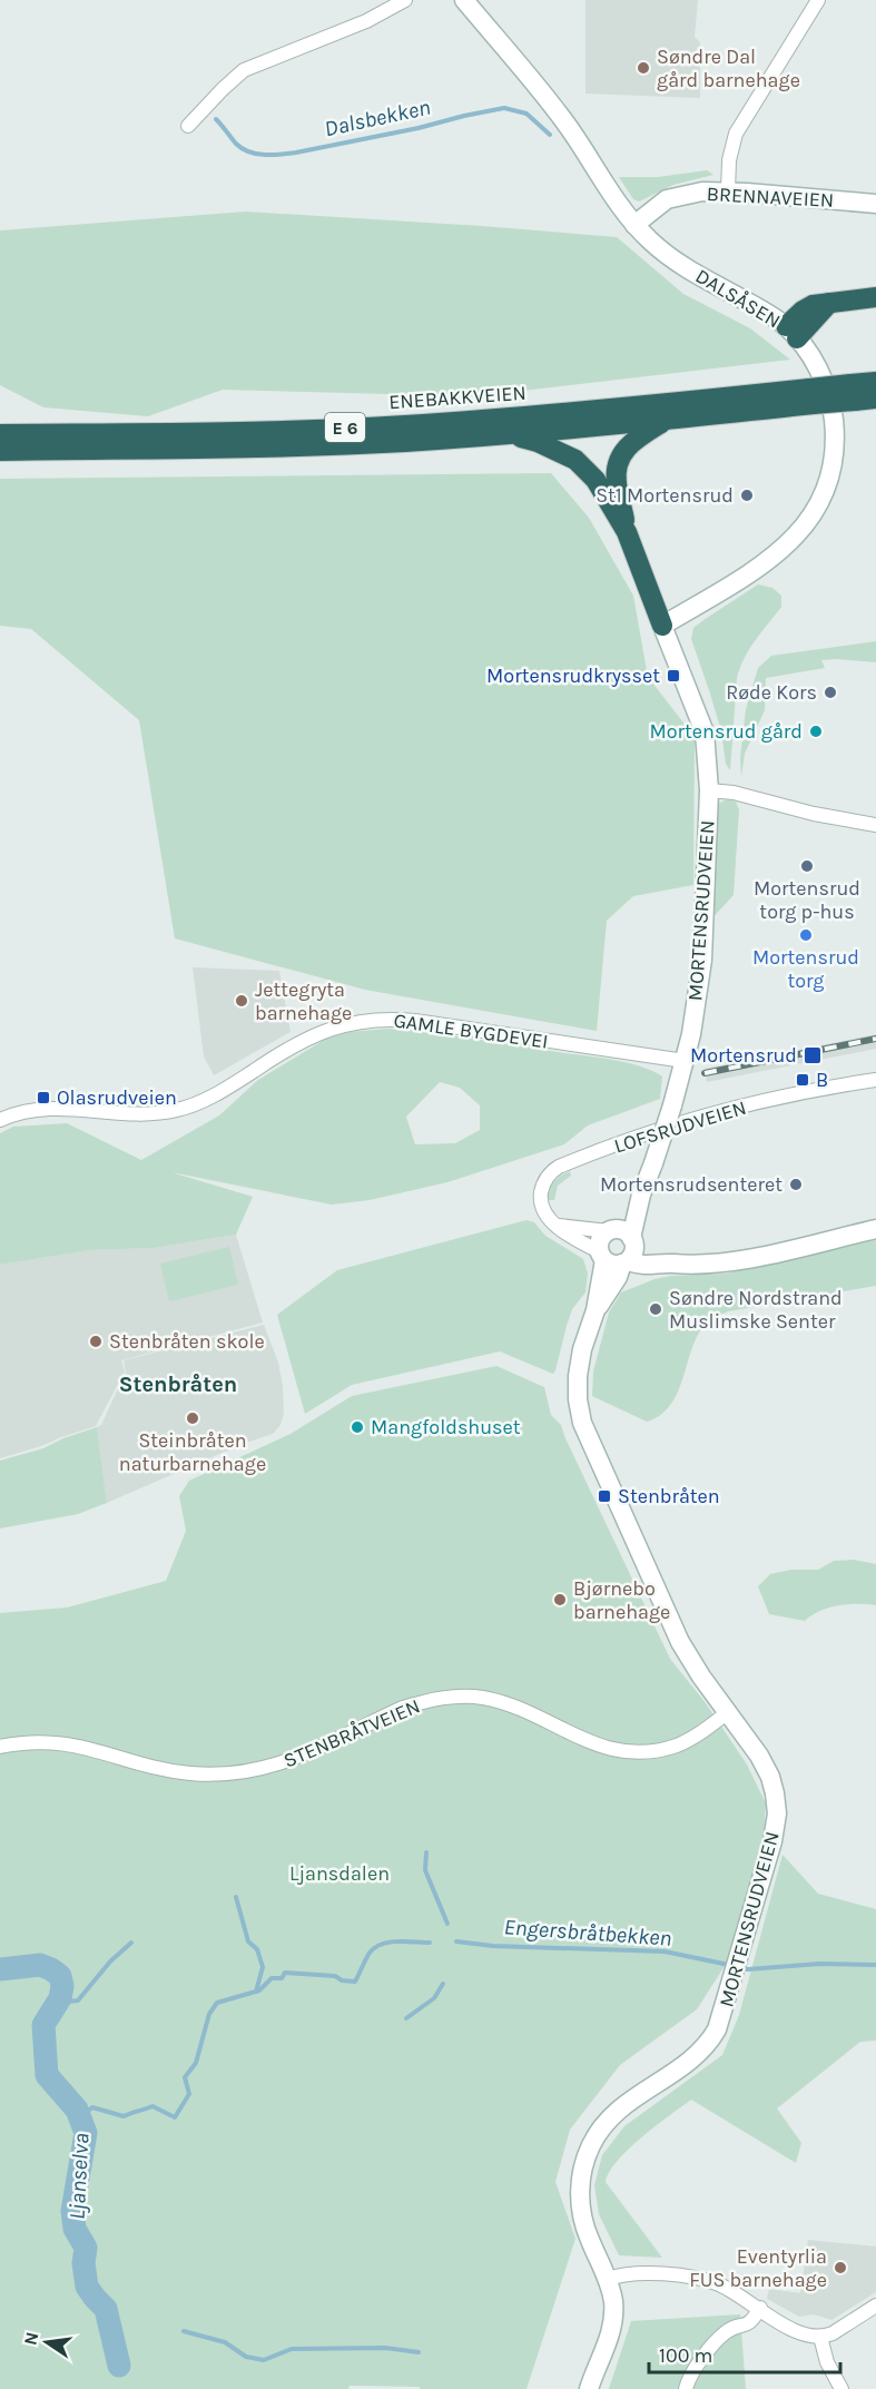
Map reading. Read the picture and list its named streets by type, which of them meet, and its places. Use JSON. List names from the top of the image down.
{
  "streets": {
    "highway": ["ENEBAKKVEIEN", "E 6"],
    "street": [
      "BRENNAVEIEN",
      "DALSÅSEN",
      "MORTENSRUDVEIEN",
      "GAMLE BYGDEVEI",
      "LOFSRUDVEIEN",
      "STENBRÅTVEIEN"
    ]
  },
  "crossings": [
    ["BRENNAVEIEN", "DALSÅSEN"],
    ["DALSÅSEN", "E 6"],
    ["DALSÅSEN", "MORTENSRUDVEIEN"],
    ["ENEBAKKVEIEN", "E 6"],
    ["E 6", "MORTENSRUDVEIEN"],
    ["MORTENSRUDVEIEN", "GAMLE BYGDEVEI"],
    ["MORTENSRUDVEIEN", "LOFSRUDVEIEN"],
    ["MORTENSRUDVEIEN", "STENBRÅTVEIEN"]
  ],
  "districts": ["Stenbråten"],
  "water": ["Dalsbekken", "Engersbråtbekken", "Ljanselva"],
  "parks": ["Ljansdalen"],
  "places": {
    "other": [
      "Søndre Dal gård barnehage",
      "St1 Mortensrud",
      "Røde Kors",
      "Mortensrud gård",
      "Mortensrud torg p-hus",
      "Mortensrud torg",
      "Jettegryta barnehage",
      "Mortensrudsenteret",
      "Søndre Nordstrand Muslimske Senter",
      "Stenbråten skole",
      "Steinbråten naturbarnehage",
      "Mangfoldshuset",
      "Bjørnebo barnehage",
      "Eventyrlia FUS barnehage"
    ],
    "transit": [
      "Mortensrudkrysset",
      "Mortensrud",
      "B",
      "Olasrudveien",
      "Stenbråten"
    ]
  },
  "scale_bar": "100 m",
  "north": "left"
}
